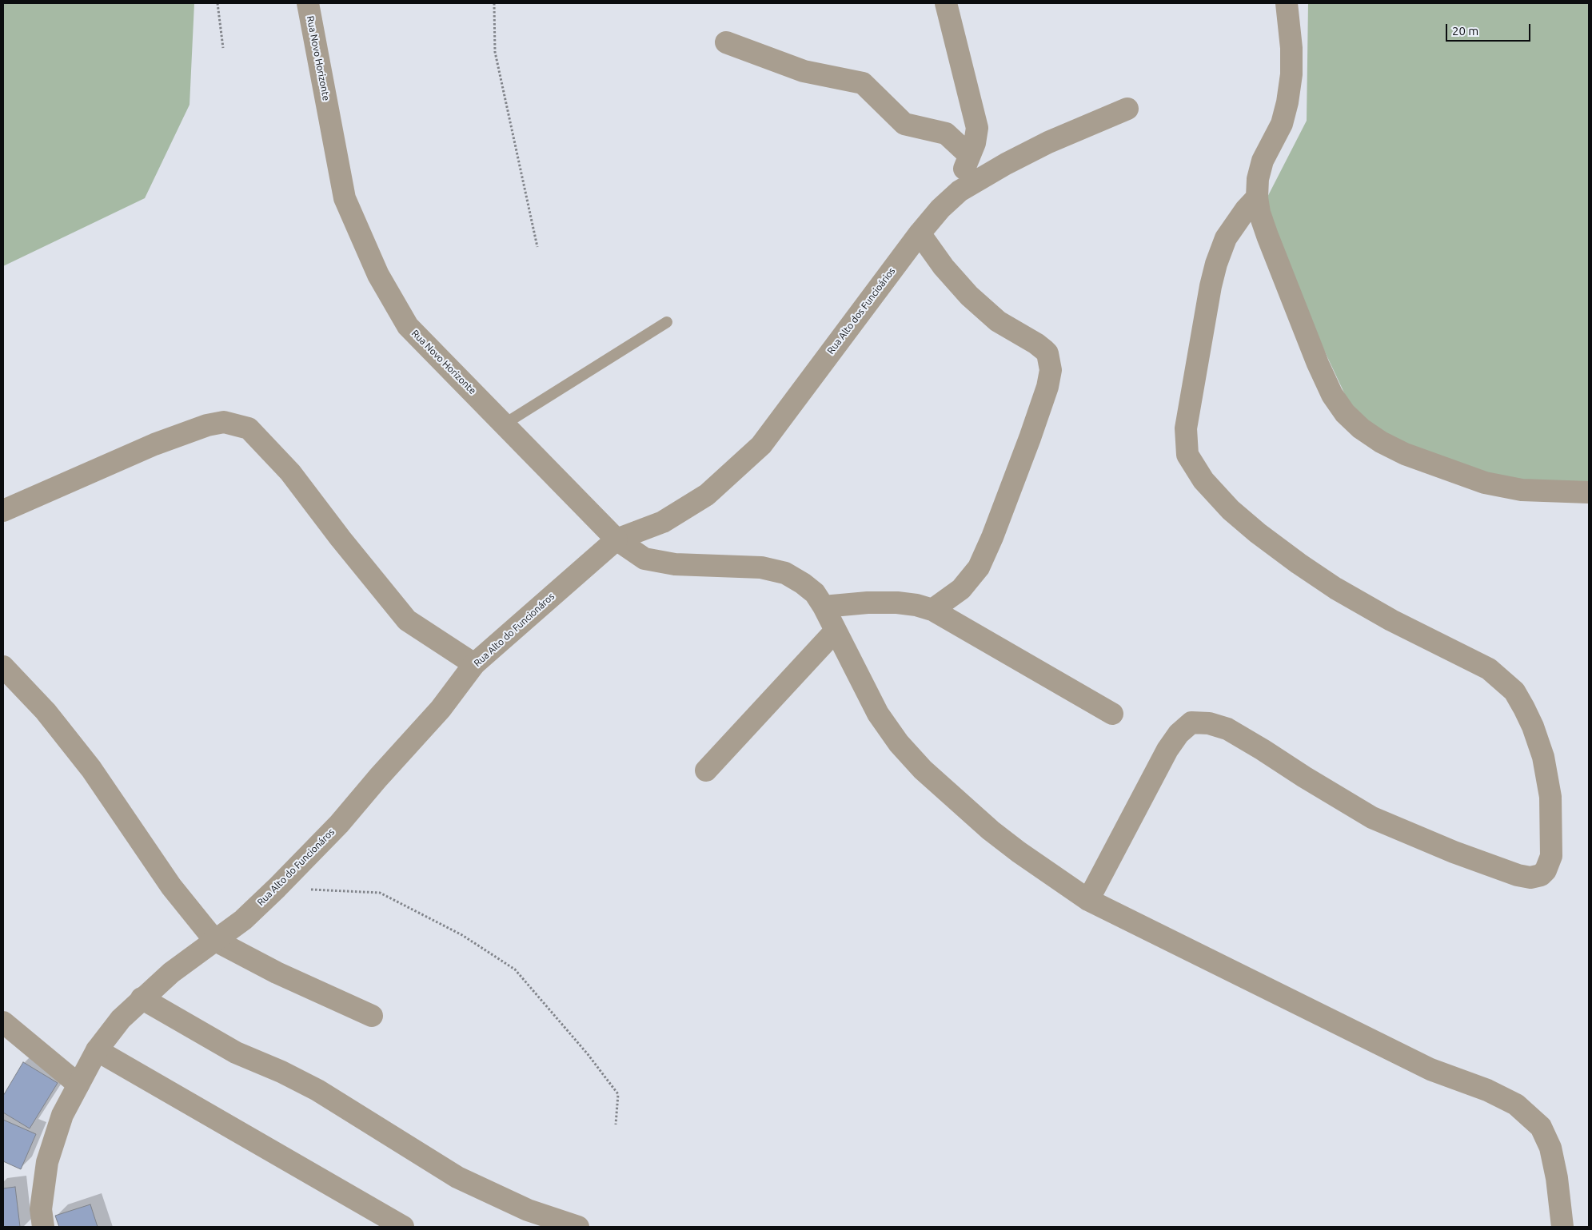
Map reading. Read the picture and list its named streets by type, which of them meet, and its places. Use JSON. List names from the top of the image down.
{
  "streets": {
    "street": ["Rua Novo Horizonte", "Rua Alto dos Funcioários", "Rua Alto do Funcionáros"]
  },
  "crossings": [
    ["Rua Novo Horizonte", "Rua Alto dos Funcioários"],
    ["Rua Novo Horizonte", "Rua Alto do Funcionáros"],
    ["Rua Alto dos Funcioários", "Rua Alto do Funcionáros"]
  ],
  "scale_bar": "20 m"
}
